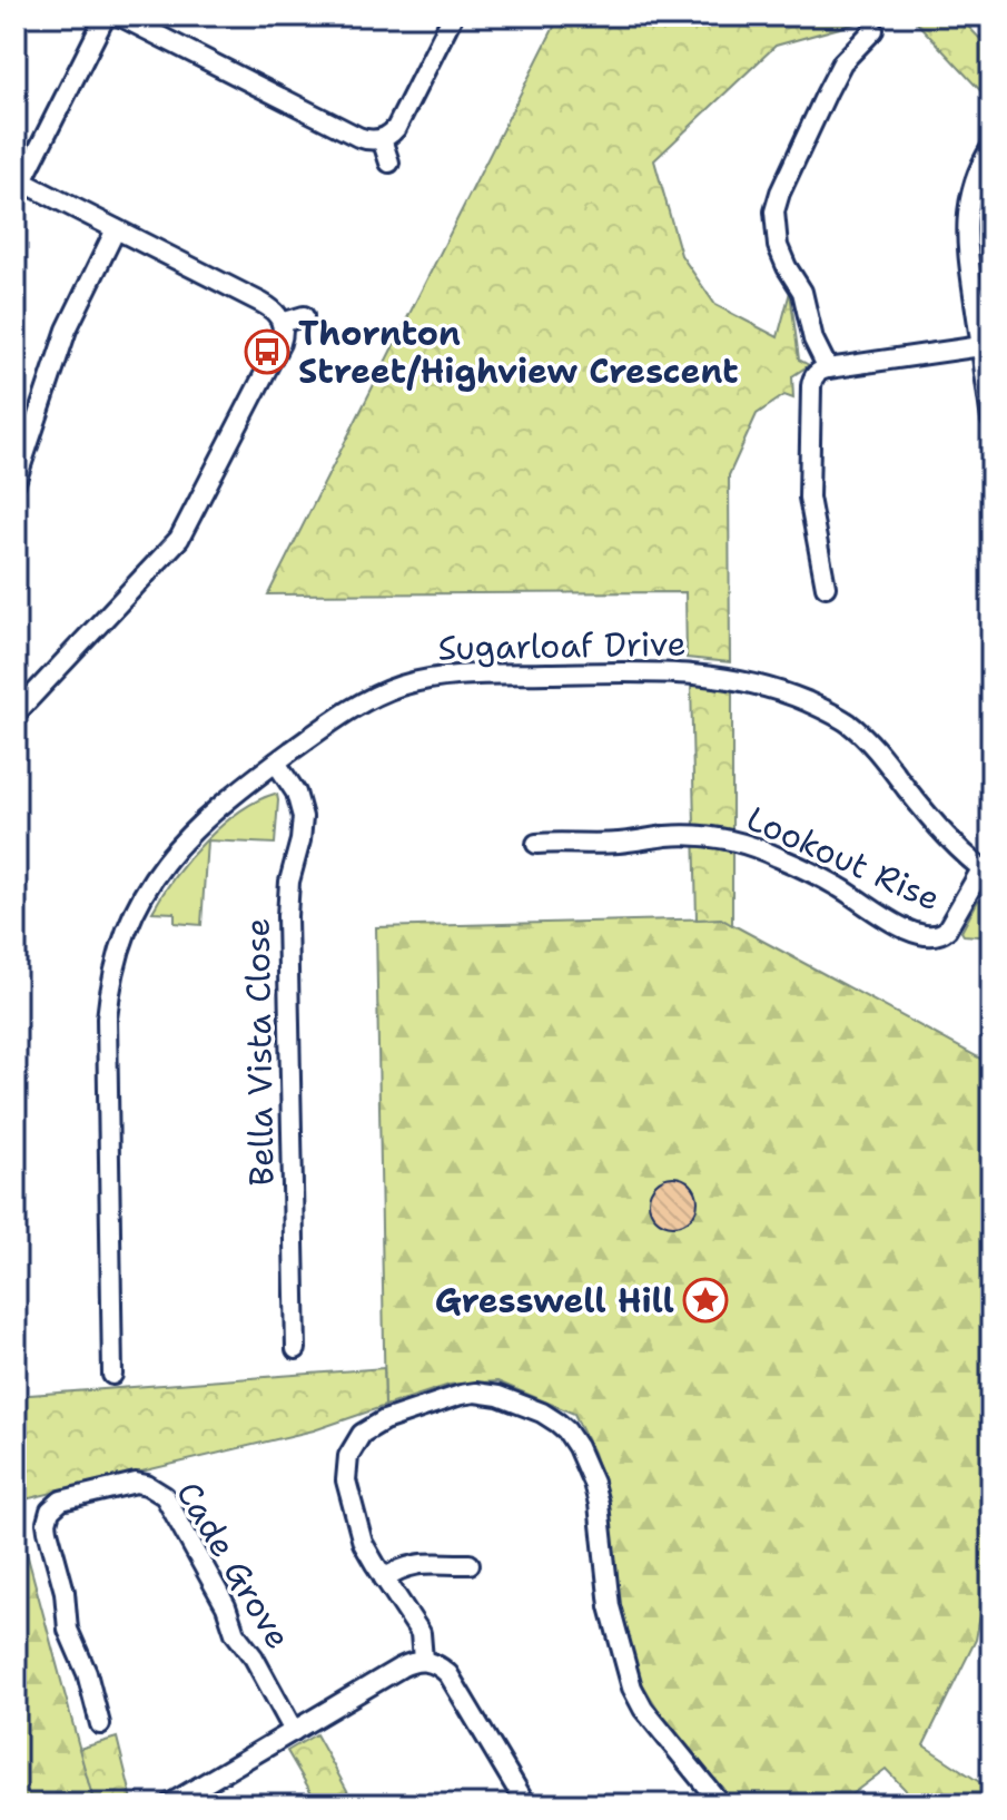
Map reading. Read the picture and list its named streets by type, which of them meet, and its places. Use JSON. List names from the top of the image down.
{
  "streets": {
    "street": [
      "Sugarloaf Drive",
      "Lookout Rise",
      "Bella Vista Close",
      "Cade Grove"
    ]
  },
  "crossings": [
    ["Sugarloaf Drive", "Lookout Rise"],
    ["Sugarloaf Drive", "Bella Vista Close"]
  ],
  "places": {
    "bus stop": ["Thornton Street/Highview Crescent"],
    "place": ["Gresswell Hill"]
  }
}
